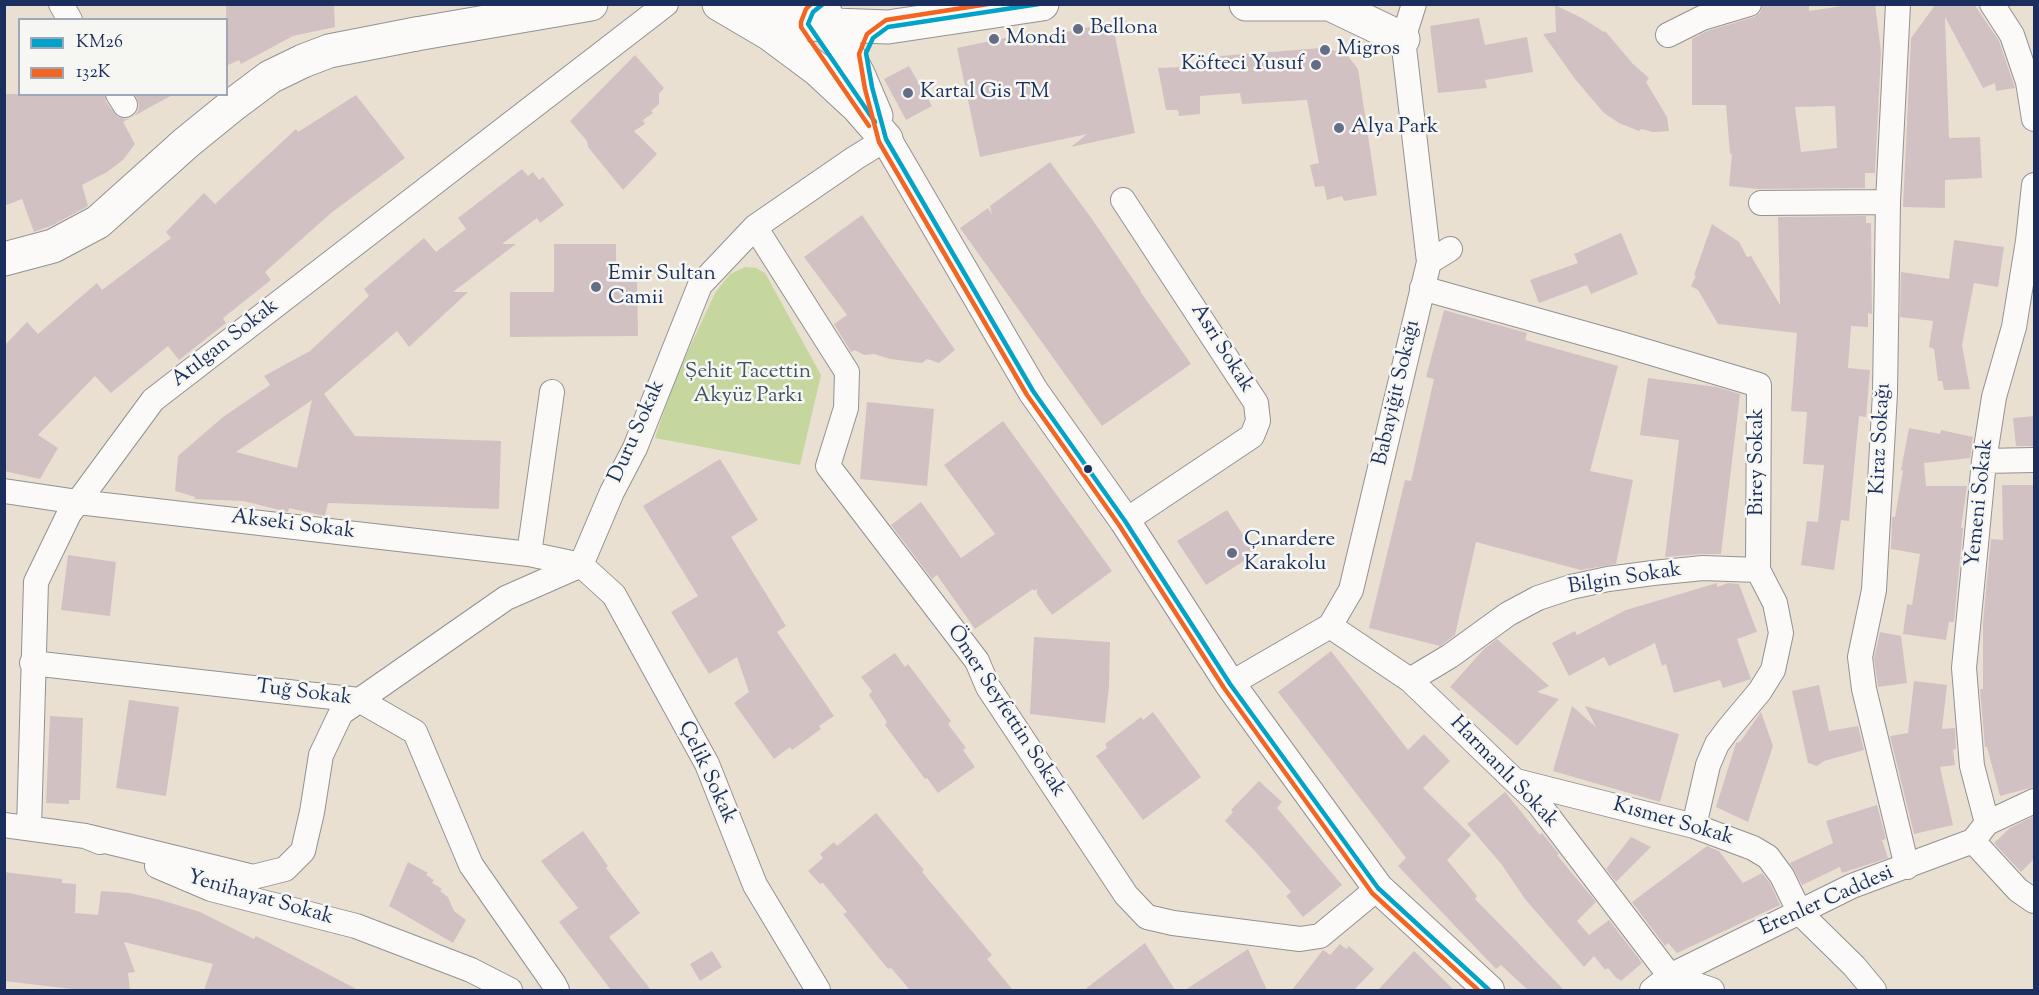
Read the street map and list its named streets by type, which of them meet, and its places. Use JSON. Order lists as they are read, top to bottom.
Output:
{
  "streets": {
    "street": [
      "Atılgan Sokak",
      "Asri Sokak",
      "Babayiğit Sokağı",
      "Duru Sokak",
      "Kiraz Sokağı",
      "Birey Sokak",
      "Yemeni Sokak",
      "Akseki Sokak",
      "Bilgin Sokak",
      "Tuğ Sokak",
      "Ömer Seyfettin Sokak",
      "Çelik Sokak",
      "Harmanlı Sokak",
      "Kısmet Sokak",
      "Yenihayat Sokak",
      "Erenler Caddesi"
    ]
  },
  "crossings": [
    ["Atılgan Sokak", "Akseki Sokak"],
    ["Atılgan Sokak", "Tuğ Sokak"],
    ["Atılgan Sokak", "Yenihayat Sokak"],
    ["Babayiğit Sokağı", "Birey Sokak"],
    ["Babayiğit Sokağı", "Harmanlı Sokak"],
    ["Duru Sokak", "Akseki Sokak"],
    ["Duru Sokak", "Ömer Seyfettin Sokak"],
    ["Duru Sokak", "Çelik Sokak"],
    ["Kiraz Sokağı", "Erenler Caddesi"],
    ["Birey Sokak", "Bilgin Sokak"],
    ["Birey Sokak", "Kısmet Sokak"],
    ["Yemeni Sokak", "Erenler Caddesi"],
    ["Akseki Sokak", "Çelik Sokak"],
    ["Bilgin Sokak", "Harmanlı Sokak"],
    ["Harmanlı Sokak", "Kısmet Sokak"],
    ["Harmanlı Sokak", "Erenler Caddesi"],
    ["Kısmet Sokak", "Erenler Caddesi"]
  ],
  "parks": ["Şehit Tacettin Akyüz Parkı"],
  "places": [
    "Bellona",
    "Mondi",
    "Migros",
    "Köfteci Yusuf",
    "Kartal Gis TM",
    "Alya Park",
    "Emir Sultan Camii",
    "Çınardere Karakolu"
  ],
  "lines": ["transit line KM26", "transit line 132K"],
  "legend": ["KM26", "132K"]
}
